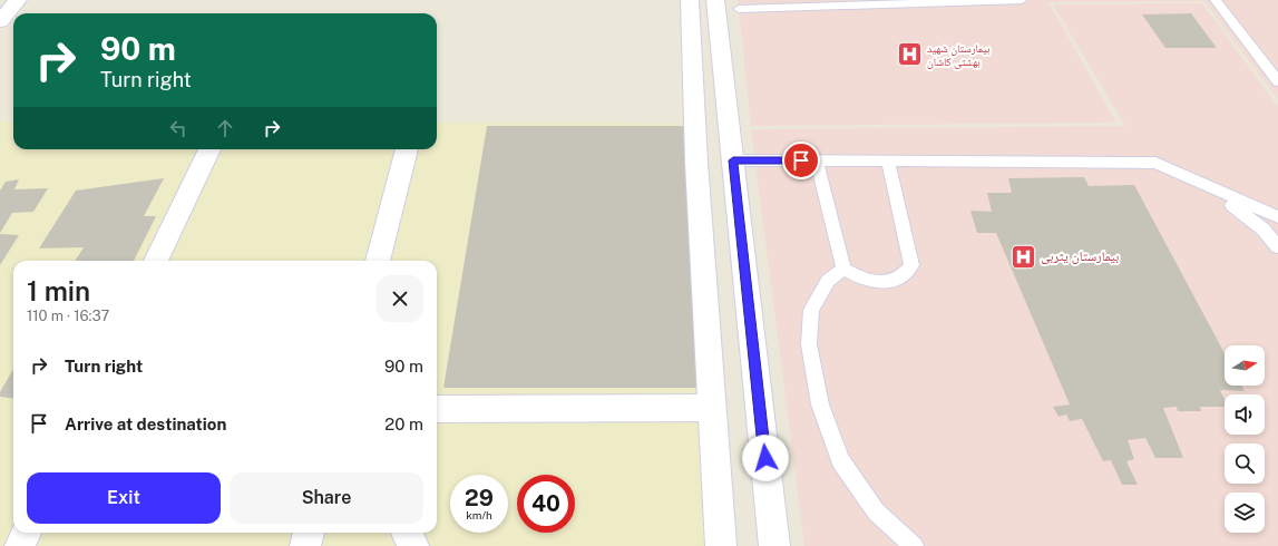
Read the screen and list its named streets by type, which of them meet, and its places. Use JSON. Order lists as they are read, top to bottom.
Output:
{
  "places": {
    "hospital": ["بیمارستان شهید بهشتی کاشان", "بیمارستان یثربی"]
  },
  "north": "right",
  "page": {
    "turn": ["90 m", "Turn right"],
    "heading": ["1 min", "110 m · 16:37"],
    "list": [
      {
        "name": "Turn right",
        "value": "90 m"
      },
      {
        "name": "Arrive at destination",
        "value": "20 m"
      }
    ],
    "buttons": ["Exit", "Share"],
    "speed": "29 km/h",
    "limit": "40"
  }
}
